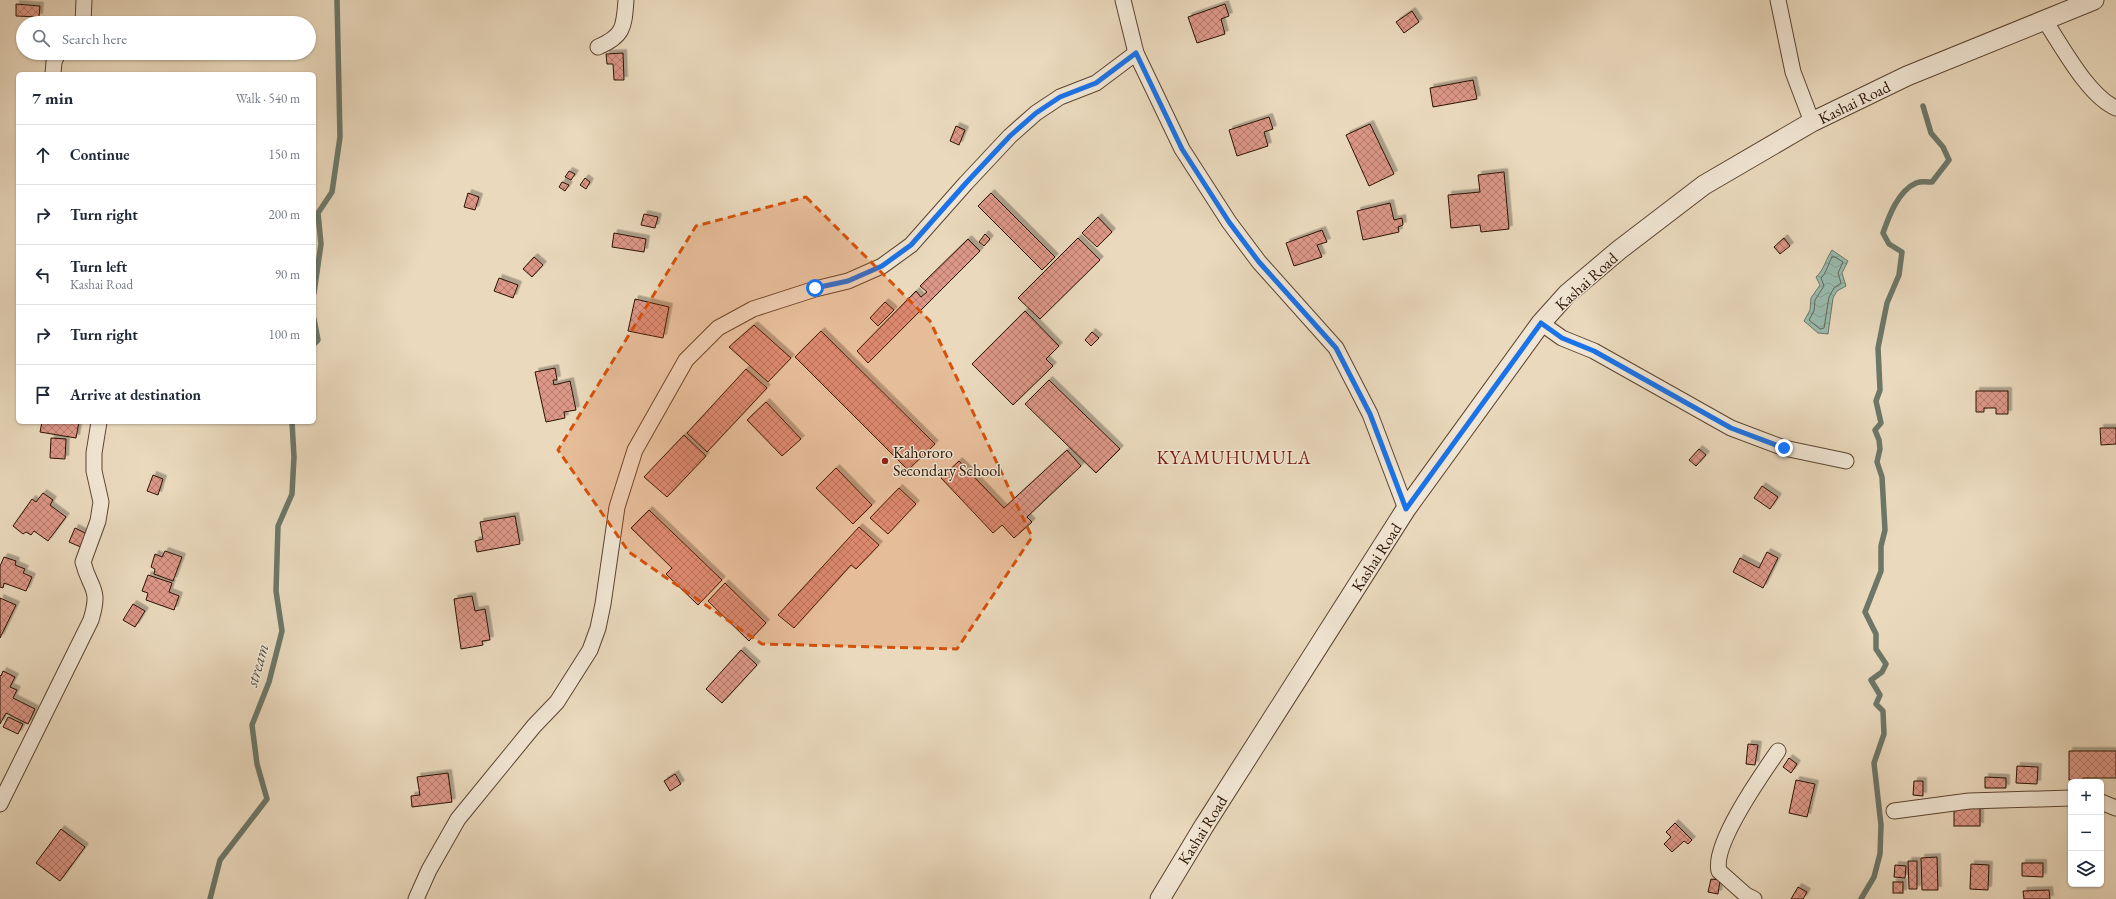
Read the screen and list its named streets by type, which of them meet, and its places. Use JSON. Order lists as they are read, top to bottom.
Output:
{
  "streets": {
    "street": ["Kashai Road"]
  },
  "districts": ["KYAMUHUMULA"],
  "water": ["stream"],
  "places": ["Kahororo Secondary School"],
  "page": {
    "search": "Search here",
    "heading": ["7 min", "Walk · 540 m"],
    "list": [
      ["Continue", "150 m"],
      ["Turn right", "200 m"],
      ["Turn left", "Kashai Road", "90 m"],
      ["Turn right", "100 m"],
      "Arrive at destination"
    ],
    "map_buttons": ["+", "−"]
  }
}
